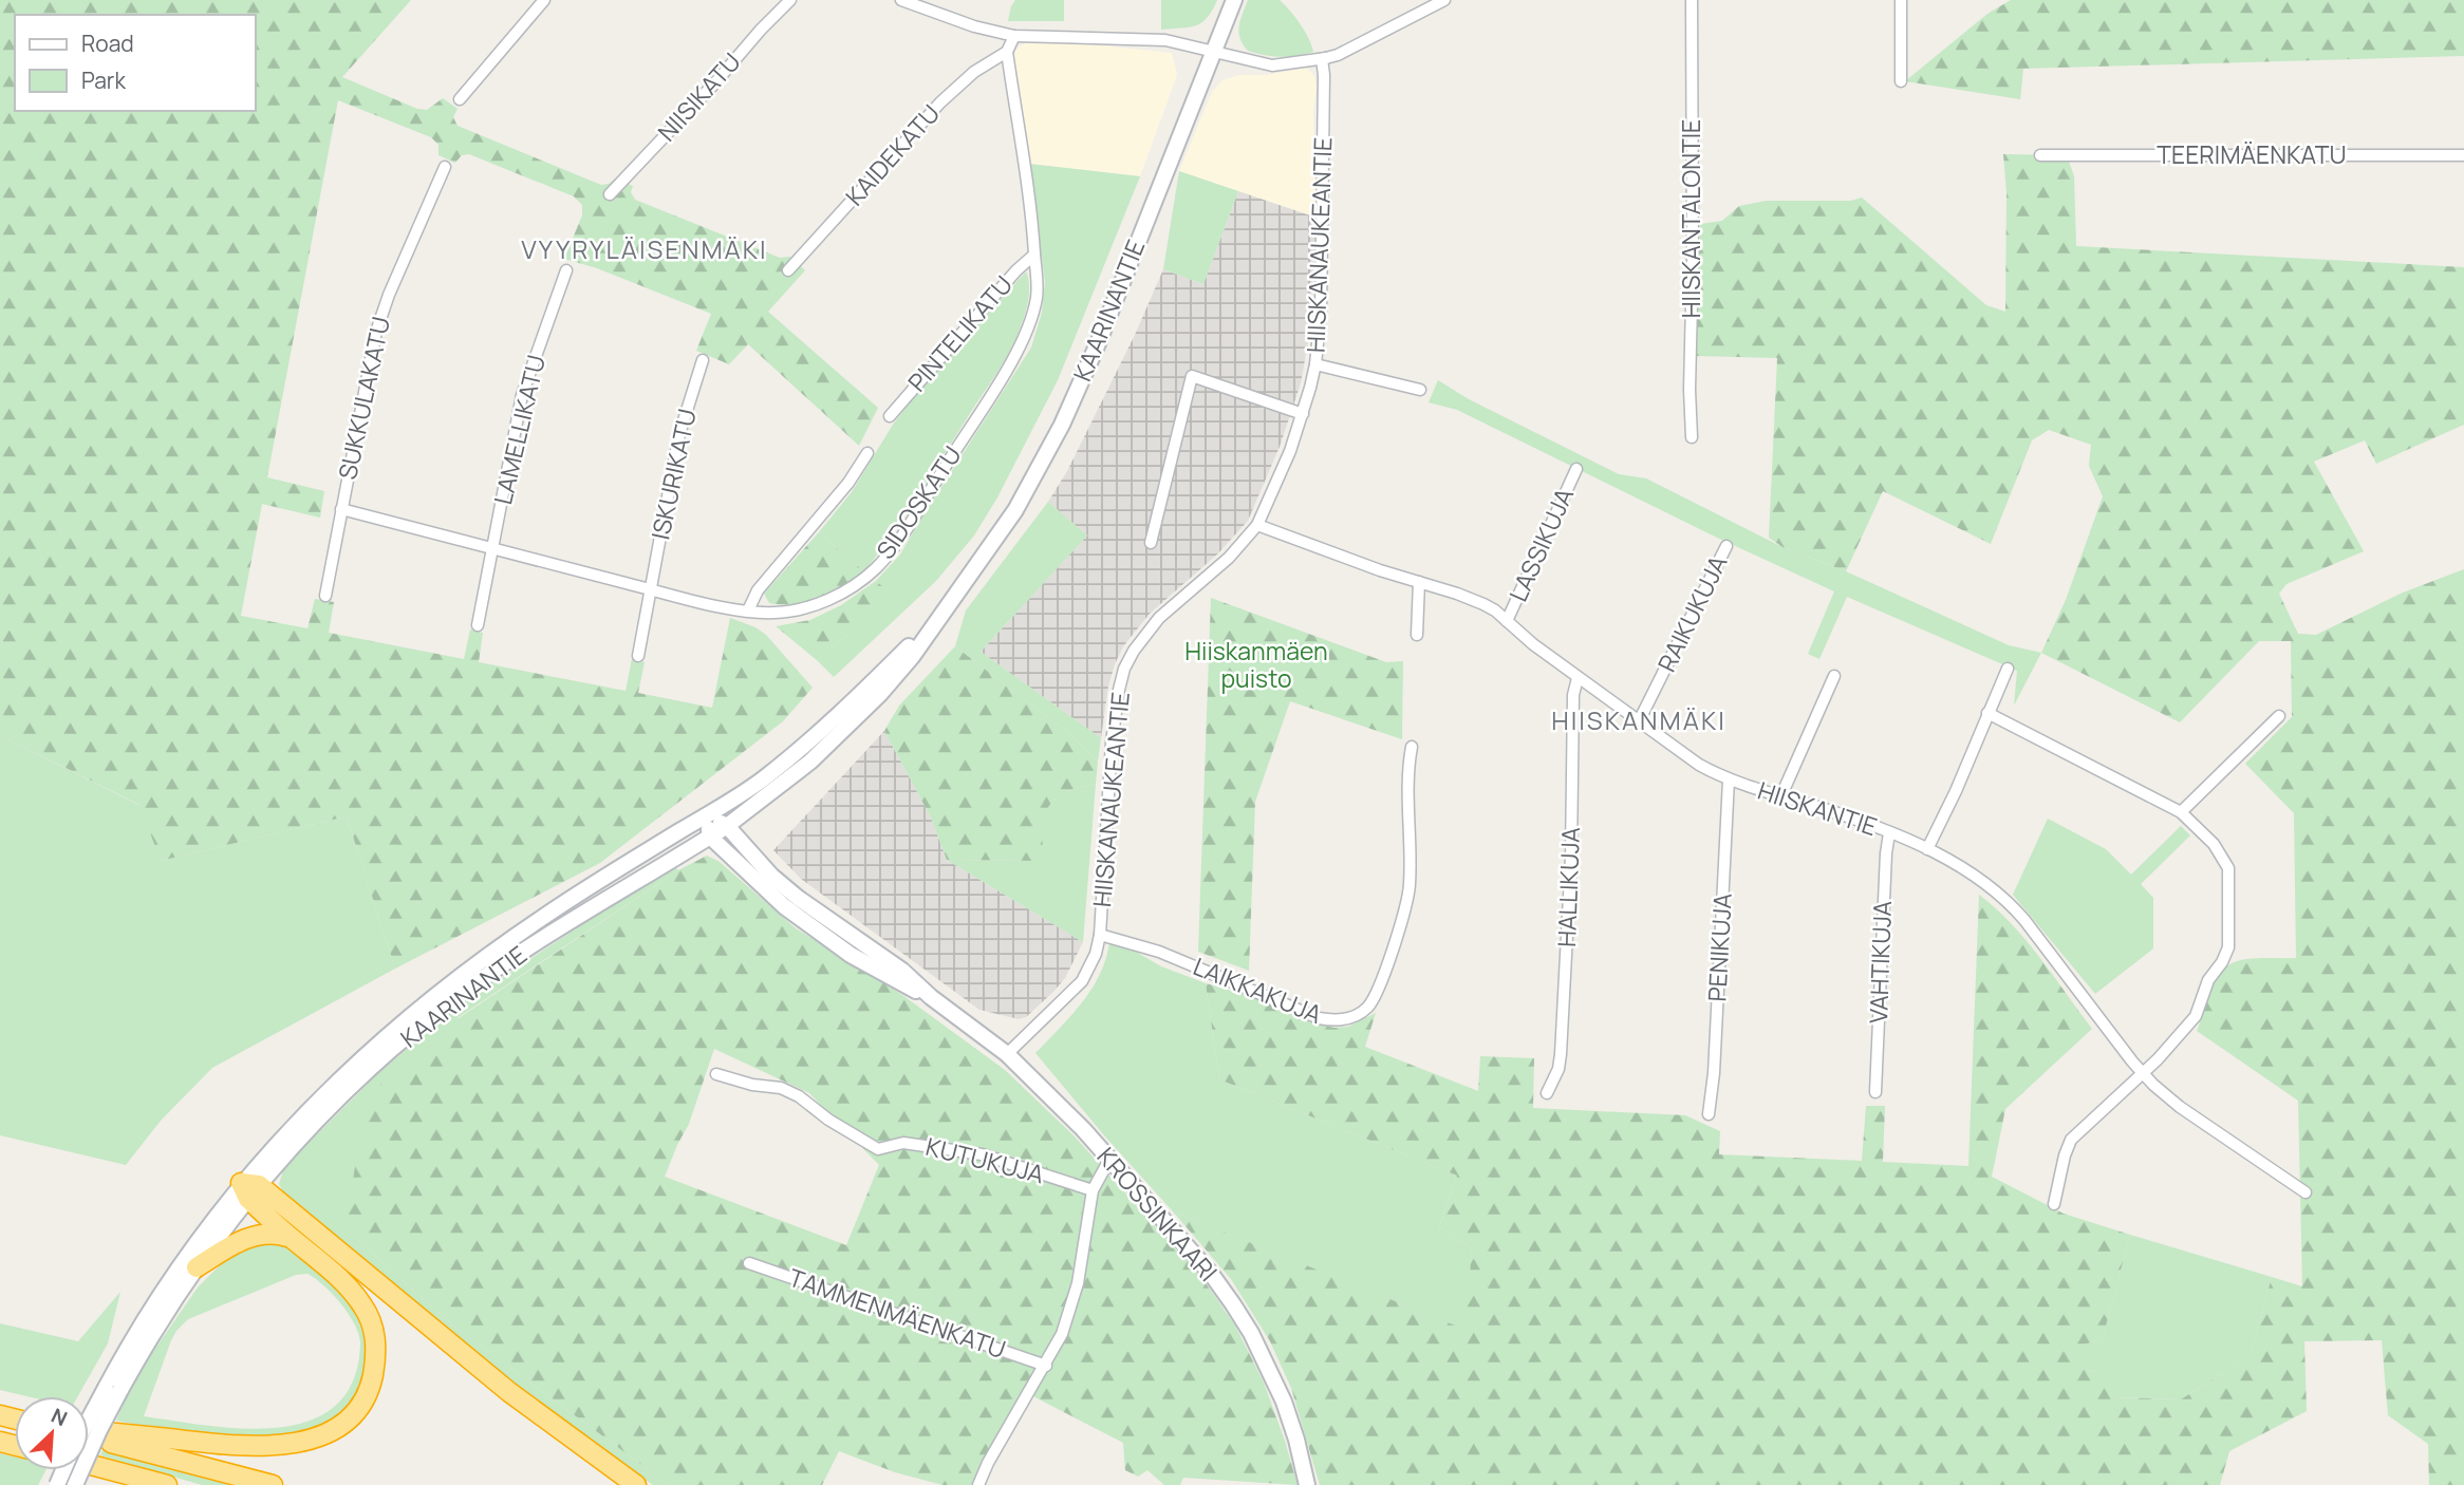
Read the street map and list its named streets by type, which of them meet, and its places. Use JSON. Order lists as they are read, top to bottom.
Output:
{
  "streets": {
    "main road": ["KAARINANTIE", "KROSSINKAARI"],
    "street": [
      "NIISIKATU",
      "KAIDEKATU",
      "TEERIMÄENKATU",
      "HIISKANTALONTIE",
      "HIISKANAUKEANTIE",
      "PINTELIKATU",
      "SUKKULAKATU",
      "LAMELLIKATU",
      "ISKURIKATU",
      "SIDOSKATU",
      "LASSIKUJA",
      "RAIKUKUJA",
      "HIISKANTIE",
      "HALLIKUJA",
      "PENIKUJA",
      "VAHTIKUJA",
      "LAIKKAKUJA",
      "KUTUKUJA",
      "TAMMENMÄENKATU"
    ]
  },
  "crossings": [
    ["KAIDEKATU", "SIDOSKATU"],
    ["HIISKANAUKEANTIE", "HIISKANTIE"],
    ["HIISKANAUKEANTIE", "LAIKKAKUJA"],
    ["HIISKANAUKEANTIE", "KROSSINKAARI"],
    ["KAARINANTIE", "KROSSINKAARI"],
    ["PINTELIKATU", "SIDOSKATU"],
    ["SUKKULAKATU", "SIDOSKATU"],
    ["LAMELLIKATU", "SIDOSKATU"],
    ["ISKURIKATU", "SIDOSKATU"],
    ["LASSIKUJA", "HIISKANTIE"],
    ["RAIKUKUJA", "HIISKANTIE"],
    ["HIISKANTIE", "HALLIKUJA"],
    ["HIISKANTIE", "PENIKUJA"],
    ["HIISKANTIE", "VAHTIKUJA"]
  ],
  "districts": ["VYYRYLÄISENMÄKI", "HIISKANMÄKI"],
  "parks": ["Hiiskanmäen puisto"],
  "legend": ["Road", "Park"],
  "north": "top right"
}
